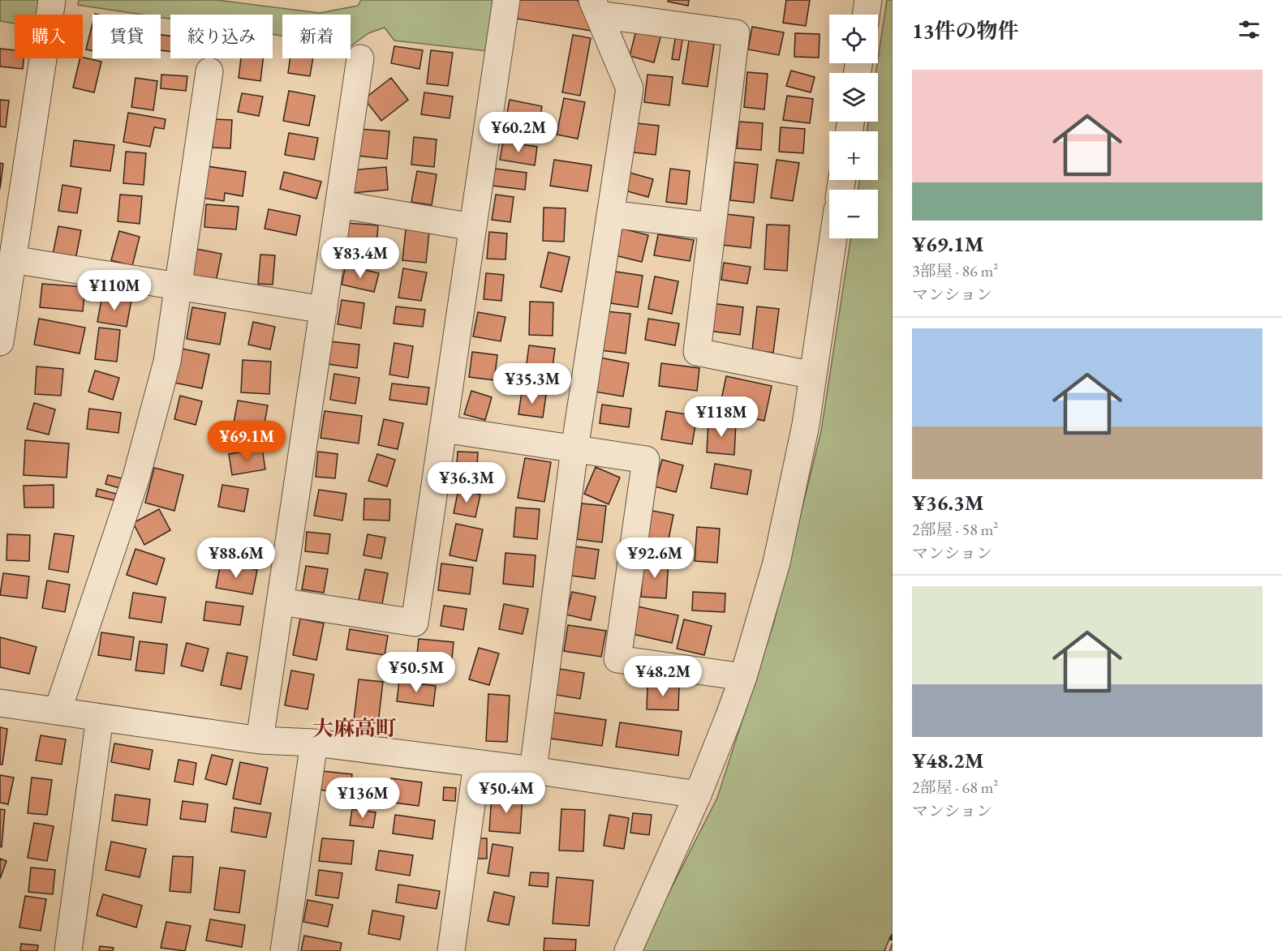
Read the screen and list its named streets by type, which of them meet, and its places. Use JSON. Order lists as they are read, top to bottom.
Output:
{
  "districts": ["大麻高町"],
  "page": {
    "heading": "13件の物件",
    "map_buttons": ["+", "−"],
    "chip": [
      "購入",
      "賃貸",
      "絞り込み",
      "新着"
    ],
    "list": [
      {
        "name": "¥69.1M",
        "note": "3部屋 · 86 m² · マンション"
      },
      {
        "name": "¥36.3M",
        "note": "2部屋 · 58 m² · マンション"
      },
      {
        "name": "¥48.2M",
        "note": "2部屋 · 68 m² · マンション"
      }
    ],
    "price": [
      "¥60.2M",
      "¥83.4M",
      "¥110M",
      "¥35.3M",
      "¥118M",
      "¥69.1M",
      "¥36.3M",
      "¥88.6M",
      "¥92.6M",
      "¥50.5M",
      "¥48.2M",
      "¥50.4M",
      "¥136M"
    ]
  }
}
